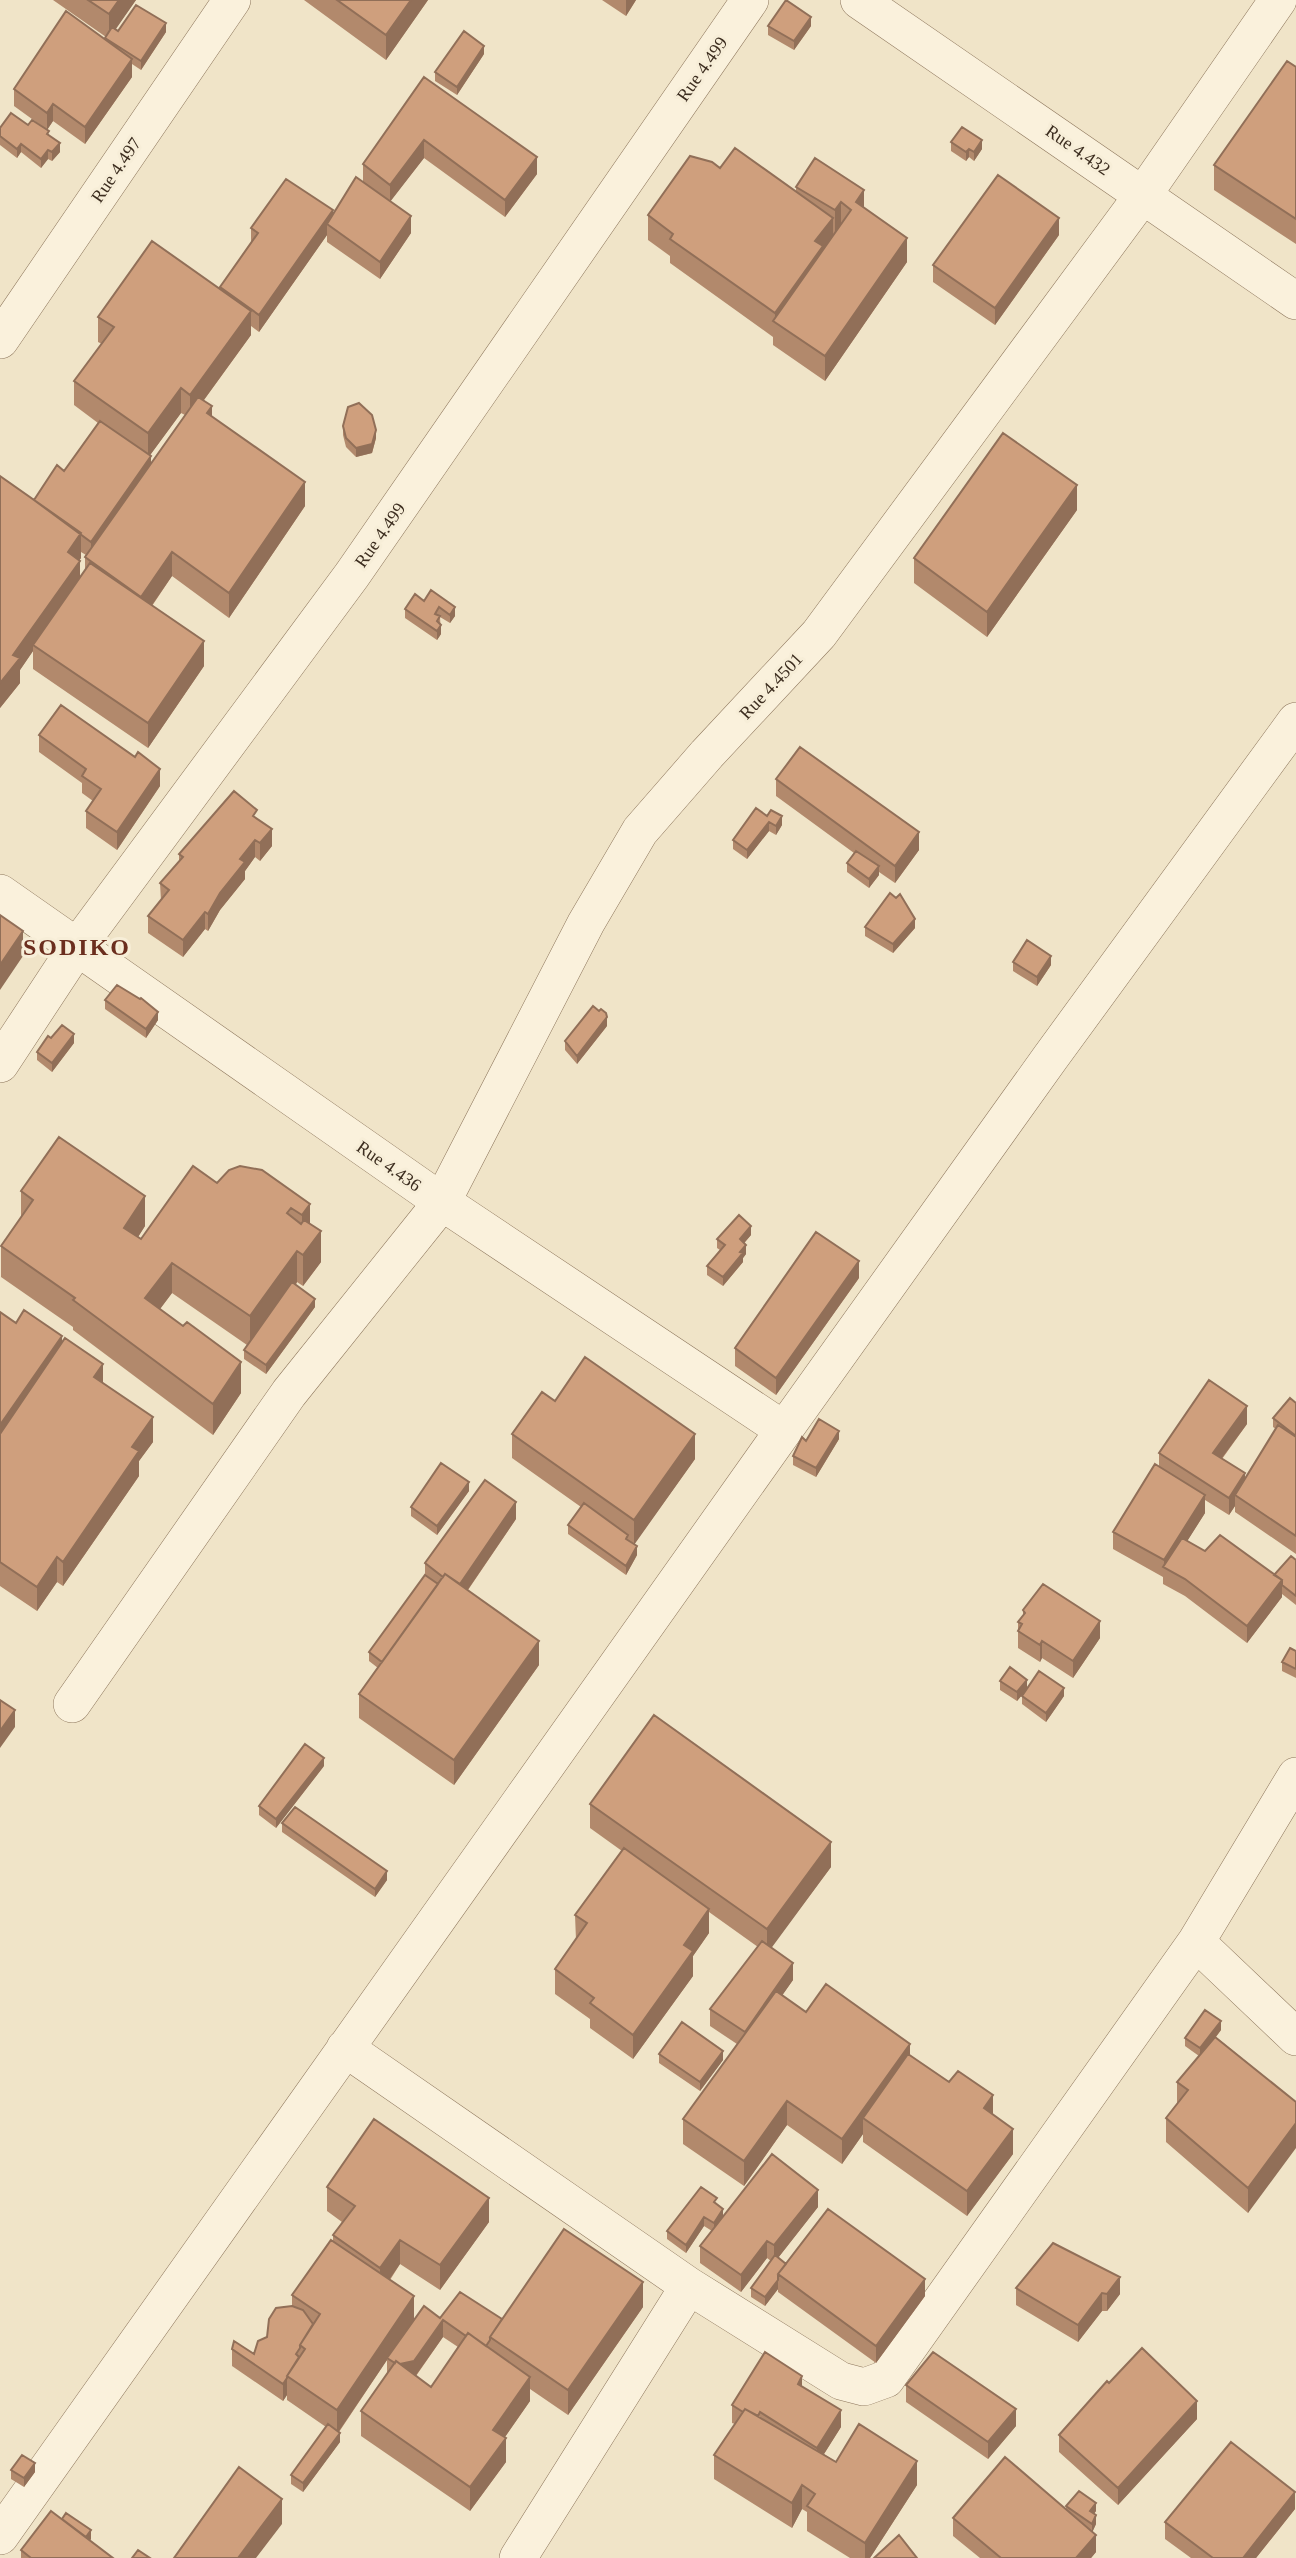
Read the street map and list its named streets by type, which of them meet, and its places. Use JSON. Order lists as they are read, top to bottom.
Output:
{
  "streets": {
    "street": [
      "Rue 4.499",
      "Rue 4.432",
      "Rue 4.497",
      "Rue 4.4501",
      "Rue 4.436"
    ]
  },
  "crossings": [
    ["Rue 4.499", "Rue 4.436"],
    ["Rue 4.432", "Rue 4.4501"],
    ["Rue 4.4501", "Rue 4.436"]
  ],
  "districts": ["SODIKO"]
}
